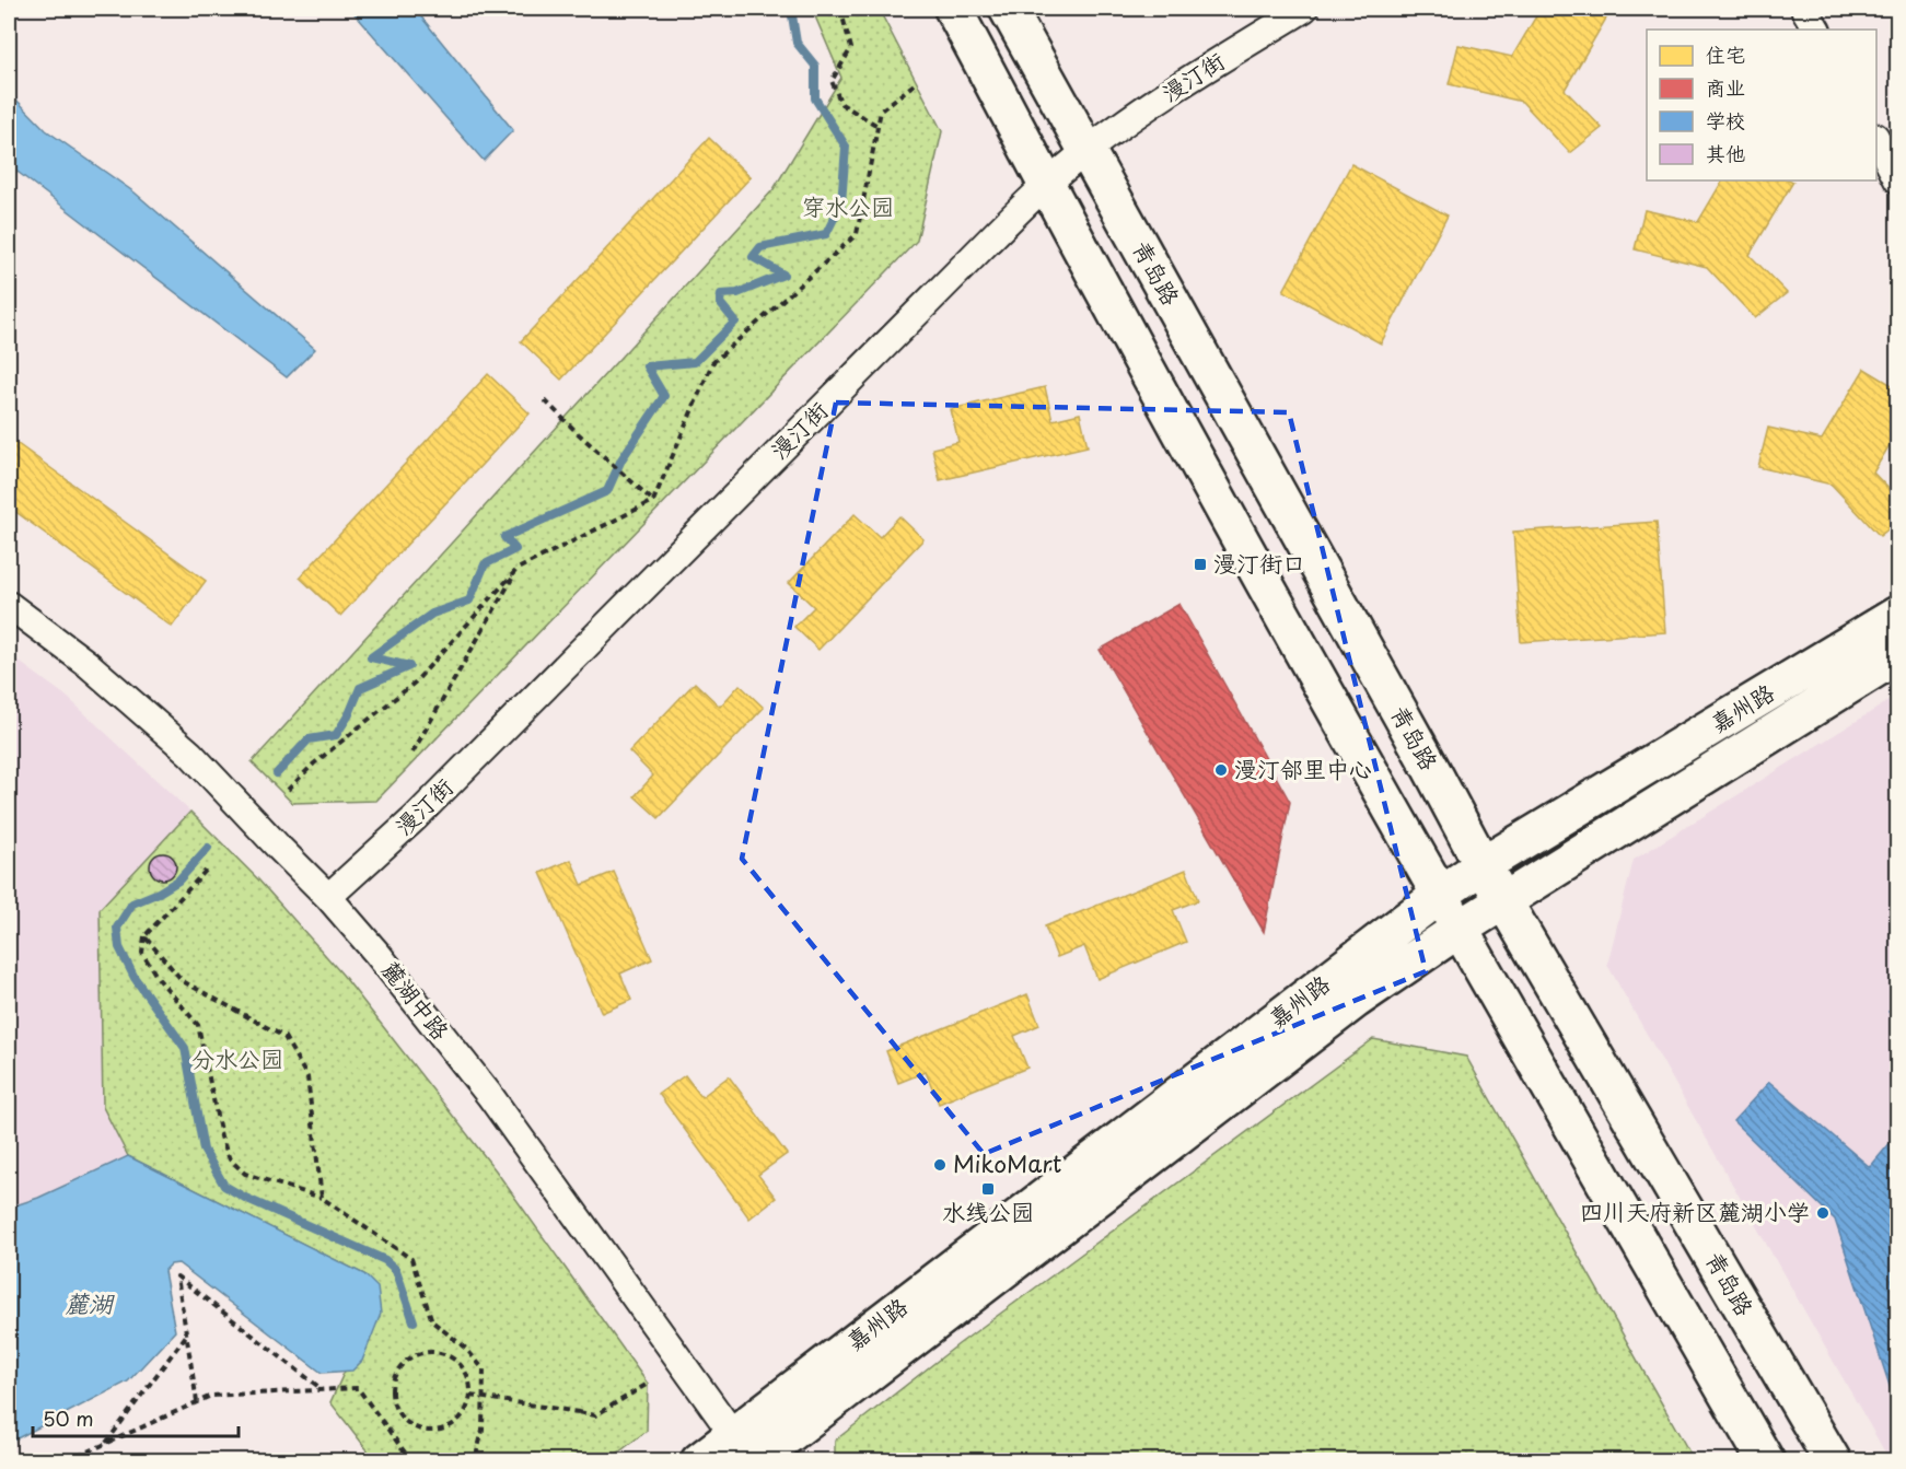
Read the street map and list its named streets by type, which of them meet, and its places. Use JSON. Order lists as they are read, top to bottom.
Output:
{
  "streets": {
    "main road": ["青岛路", "嘉州路"],
    "street": ["漫汀街", "麓湖中路"]
  },
  "crossings": [
    ["漫汀街", "青岛路"],
    ["漫汀街", "麓湖中路"],
    ["青岛路", "嘉州路"],
    ["嘉州路", "麓湖中路"]
  ],
  "water": ["麓湖"],
  "parks": ["穿水公园", "分水公园"],
  "places": {
    "transit": ["漫汀街口", "水线公园"],
    "other": ["漫汀邻里中心", "MikoMart", "四川天府新区麓湖小学"]
  },
  "legend": [
    "住宅",
    "商业",
    "学校",
    "其他"
  ],
  "scale_bar": "50 m"
}
